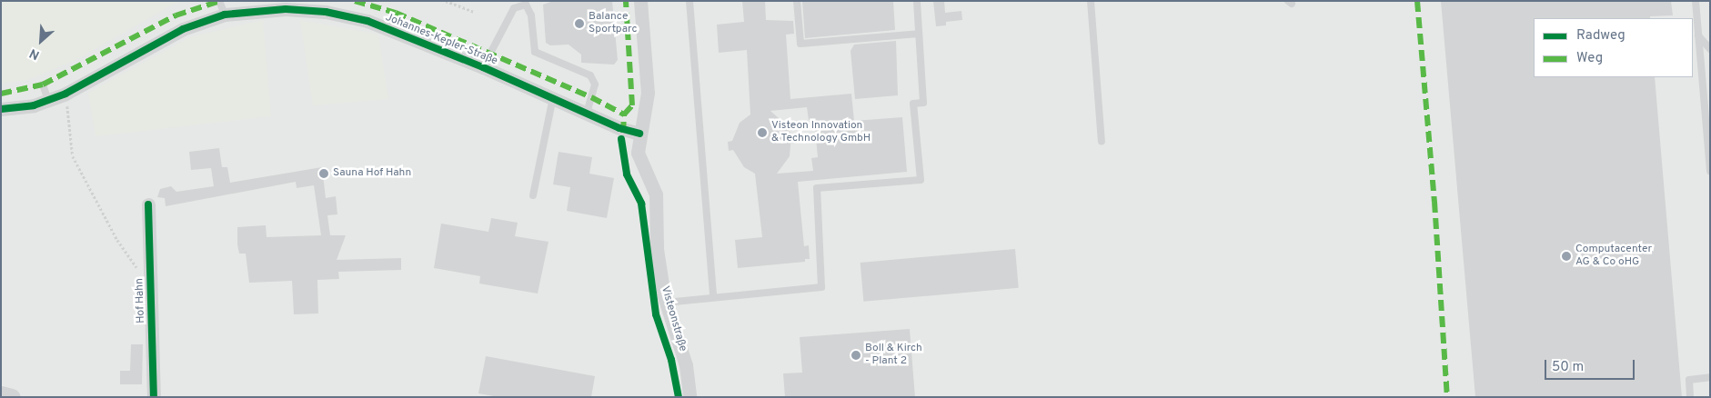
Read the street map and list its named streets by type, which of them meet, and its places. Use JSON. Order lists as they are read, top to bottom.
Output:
{
  "streets": {
    "street": ["Johannes-Kepler-Straße", "Hof Hahn", "Visteonstraße"]
  },
  "crossings": [
    ["Johannes-Kepler-Straße", "Visteonstraße"]
  ],
  "places": [
    "Balance Sportparc",
    "Visteon Innovation & Technology GmbH",
    "Sauna Hof Hahn",
    "Computacenter AG & Co oHG",
    "Boll & Kirch - Plant 2"
  ],
  "legend": ["Radweg", "Weg"],
  "scale_bar": "50 m",
  "north": "bottom left"
}
